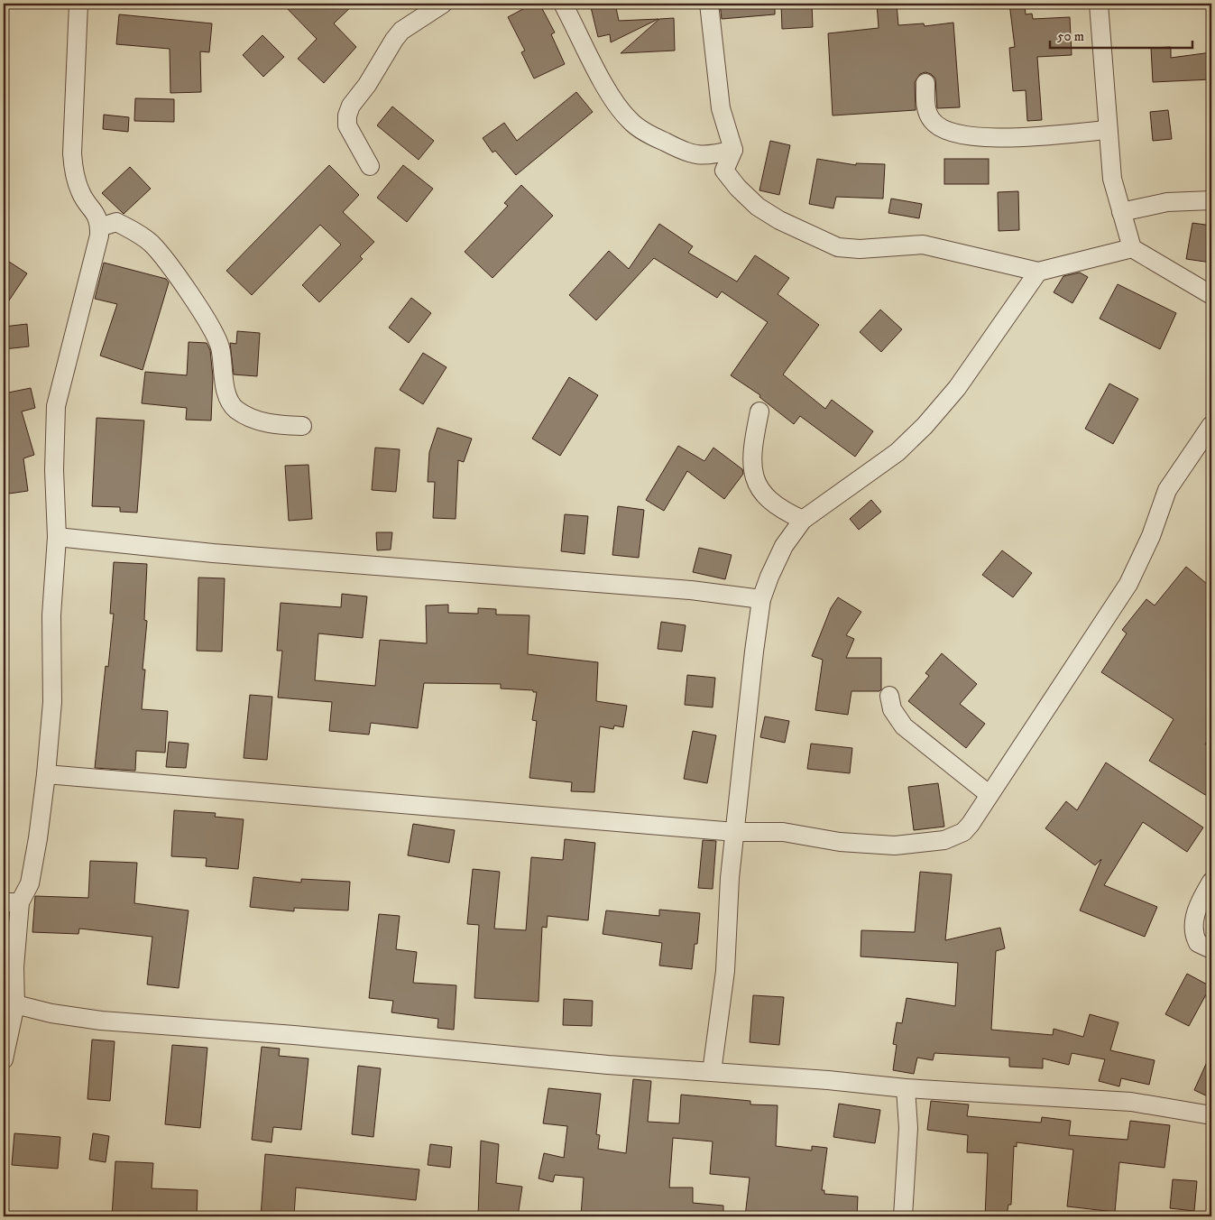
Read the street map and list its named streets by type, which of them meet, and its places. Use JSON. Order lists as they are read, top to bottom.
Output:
{
  "scale_bar": "50 m"
}
